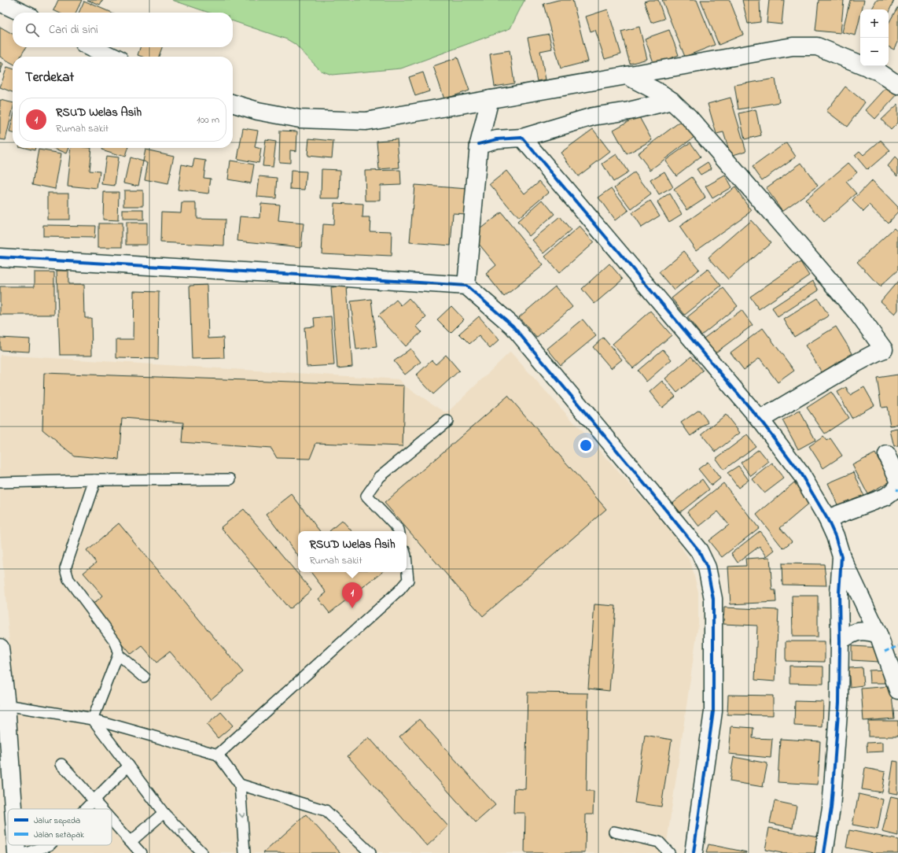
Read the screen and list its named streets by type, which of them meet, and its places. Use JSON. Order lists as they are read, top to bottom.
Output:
{
  "legend": ["Jalur sepeda", "Jalan setapak"],
  "page": {
    "map_buttons": ["+", "−"],
    "search": "Cari di sini",
    "heading": "Terdekat",
    "list": [
      {
        "mark": "1",
        "name": "RSUD Welas Asih",
        "note": "Rumah sakit",
        "value": "100 m"
      }
    ],
    "popup": ["RSUD Welas Asih", "Rumah sakit"],
    "pins": "1"
  }
}
